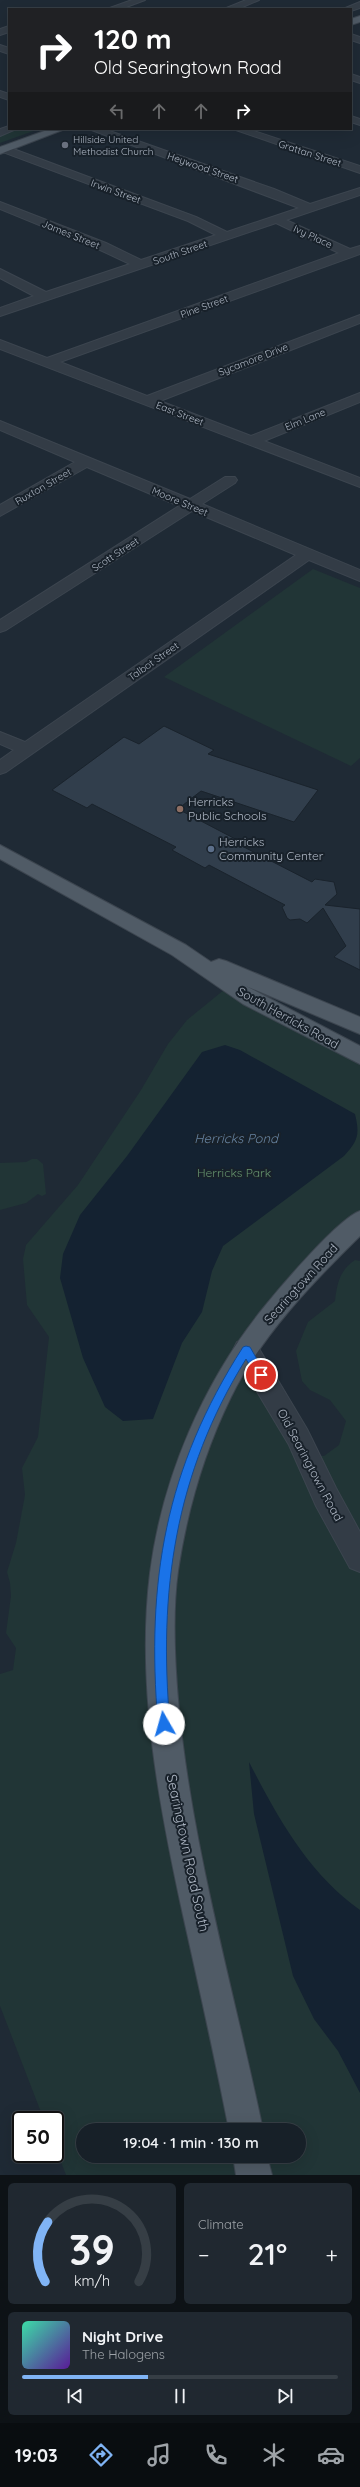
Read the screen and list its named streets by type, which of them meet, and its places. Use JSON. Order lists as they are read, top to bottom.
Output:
{
  "streets": {
    "main road": ["South Herricks Road", "Searingtown Road", "Searingtown Road South"],
    "street": [
      "Grattan Street",
      "Heywood Street",
      "Irwin Street",
      "James Street",
      "Ivy Place",
      "South Street",
      "Pine Street",
      "Sycamore Drive",
      "East Street",
      "Elm Lane",
      "Ruxton Street",
      "Moore Street",
      "Scott Street",
      "Talbot Street",
      "Old Searingtown Road"
    ]
  },
  "crossings": [
    ["Heywood Street", "South Street"],
    ["Irwin Street", "South Street"],
    ["James Street", "South Street"],
    ["Ivy Place", "South Street"],
    ["Ivy Place", "Pine Street"],
    ["Pine Street", "East Street"],
    ["Sycamore Drive", "East Street"],
    ["East Street", "Elm Lane"],
    ["Ruxton Street", "Moore Street"],
    ["Moore Street", "Scott Street"],
    ["Moore Street", "Talbot Street"],
    ["Searingtown Road", "Old Searingtown Road"],
    ["Searingtown Road", "Searingtown Road South"],
    ["Old Searingtown Road", "Searingtown Road South"]
  ],
  "water": ["Herricks Pond"],
  "parks": ["Herricks Park"],
  "places": ["Hillside United Methodist Church", "Herricks Public Schools", "Herricks Community Center"],
  "page": {
    "turn": ["120 m", "Old Searingtown Road"],
    "limit": "50",
    "trip": "19:04 · 1 min · 130 m",
    "tile": "Climate",
    "heat": ["−", "21°", "+"],
    "song": ["Night Drive", "The Halogens"],
    "tabs": "19:03",
    "gauge": ["39", "km/h"]
  }
}
